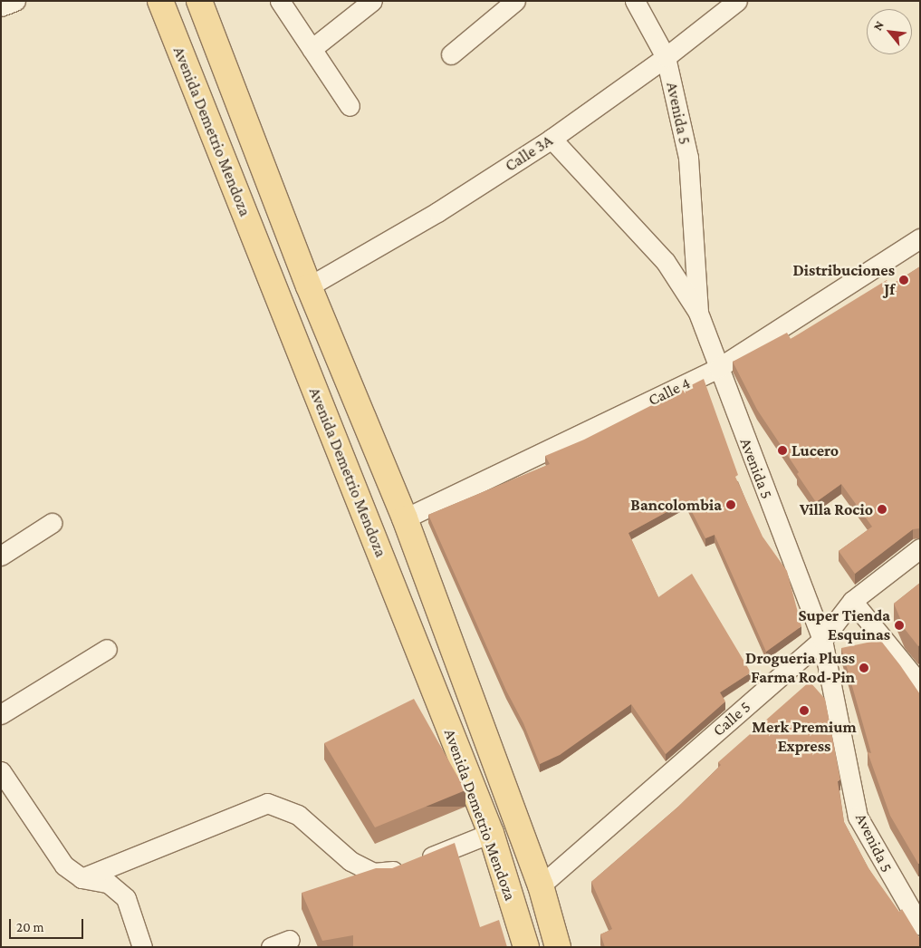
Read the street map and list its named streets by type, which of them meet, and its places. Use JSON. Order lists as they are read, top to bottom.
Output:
{
  "streets": {
    "main road": ["Avenida Demetrio Mendoza"],
    "street": [
      "Avenida 5",
      "Calle 3A",
      "Calle 4",
      "Calle 5"
    ]
  },
  "crossings": [
    ["Avenida 5", "Calle 3A"],
    ["Avenida 5", "Calle 4"],
    ["Avenida 5", "Calle 5"],
    ["Avenida Demetrio Mendoza", "Calle 3A"],
    ["Avenida Demetrio Mendoza", "Calle 4"],
    ["Avenida Demetrio Mendoza", "Calle 5"]
  ],
  "places": [
    "Distribuciones Jf",
    "Lucero",
    "Bancolombia",
    "Villa Rocio",
    "Super Tienda Esquinas",
    "Drogueria Pluss Farma Rod-Pin",
    "Merk Premium Express"
  ],
  "scale_bar": "20 m",
  "north": "top left"
}
